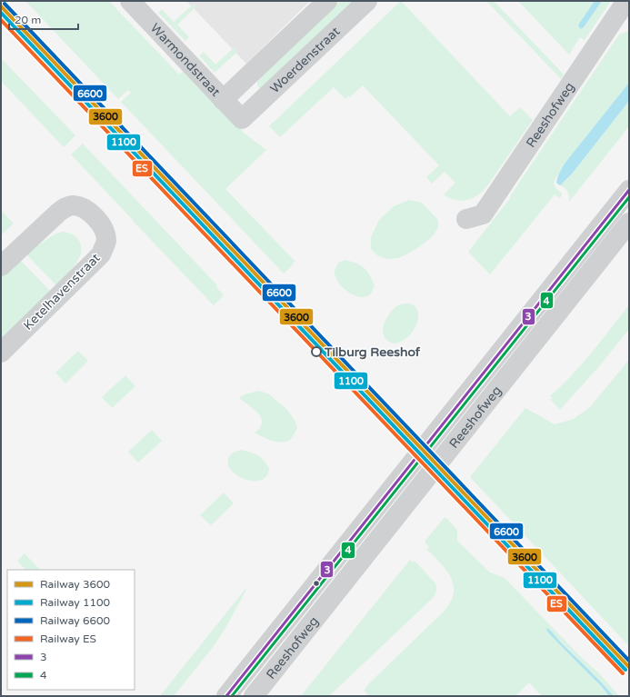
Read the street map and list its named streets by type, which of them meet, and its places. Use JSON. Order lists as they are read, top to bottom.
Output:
{
  "streets": {
    "street": [
      "Warmondstraat",
      "Woerdenstraat",
      "Reeshofweg",
      "Ketelhavenstraat"
    ]
  },
  "crossings": [
    ["Warmondstraat", "Woerdenstraat"]
  ],
  "places": ["Tilburg Reeshof"],
  "lines": [
    "rail line 6600",
    "rail line 3600",
    "rail line 1100",
    "rail line ES",
    "transit line 3",
    "transit line 4"
  ],
  "legend": [
    "Railway 3600",
    "Railway 1100",
    "Railway 6600",
    "Railway ES",
    "3",
    "4"
  ],
  "scale_bar": "20 m"
}
